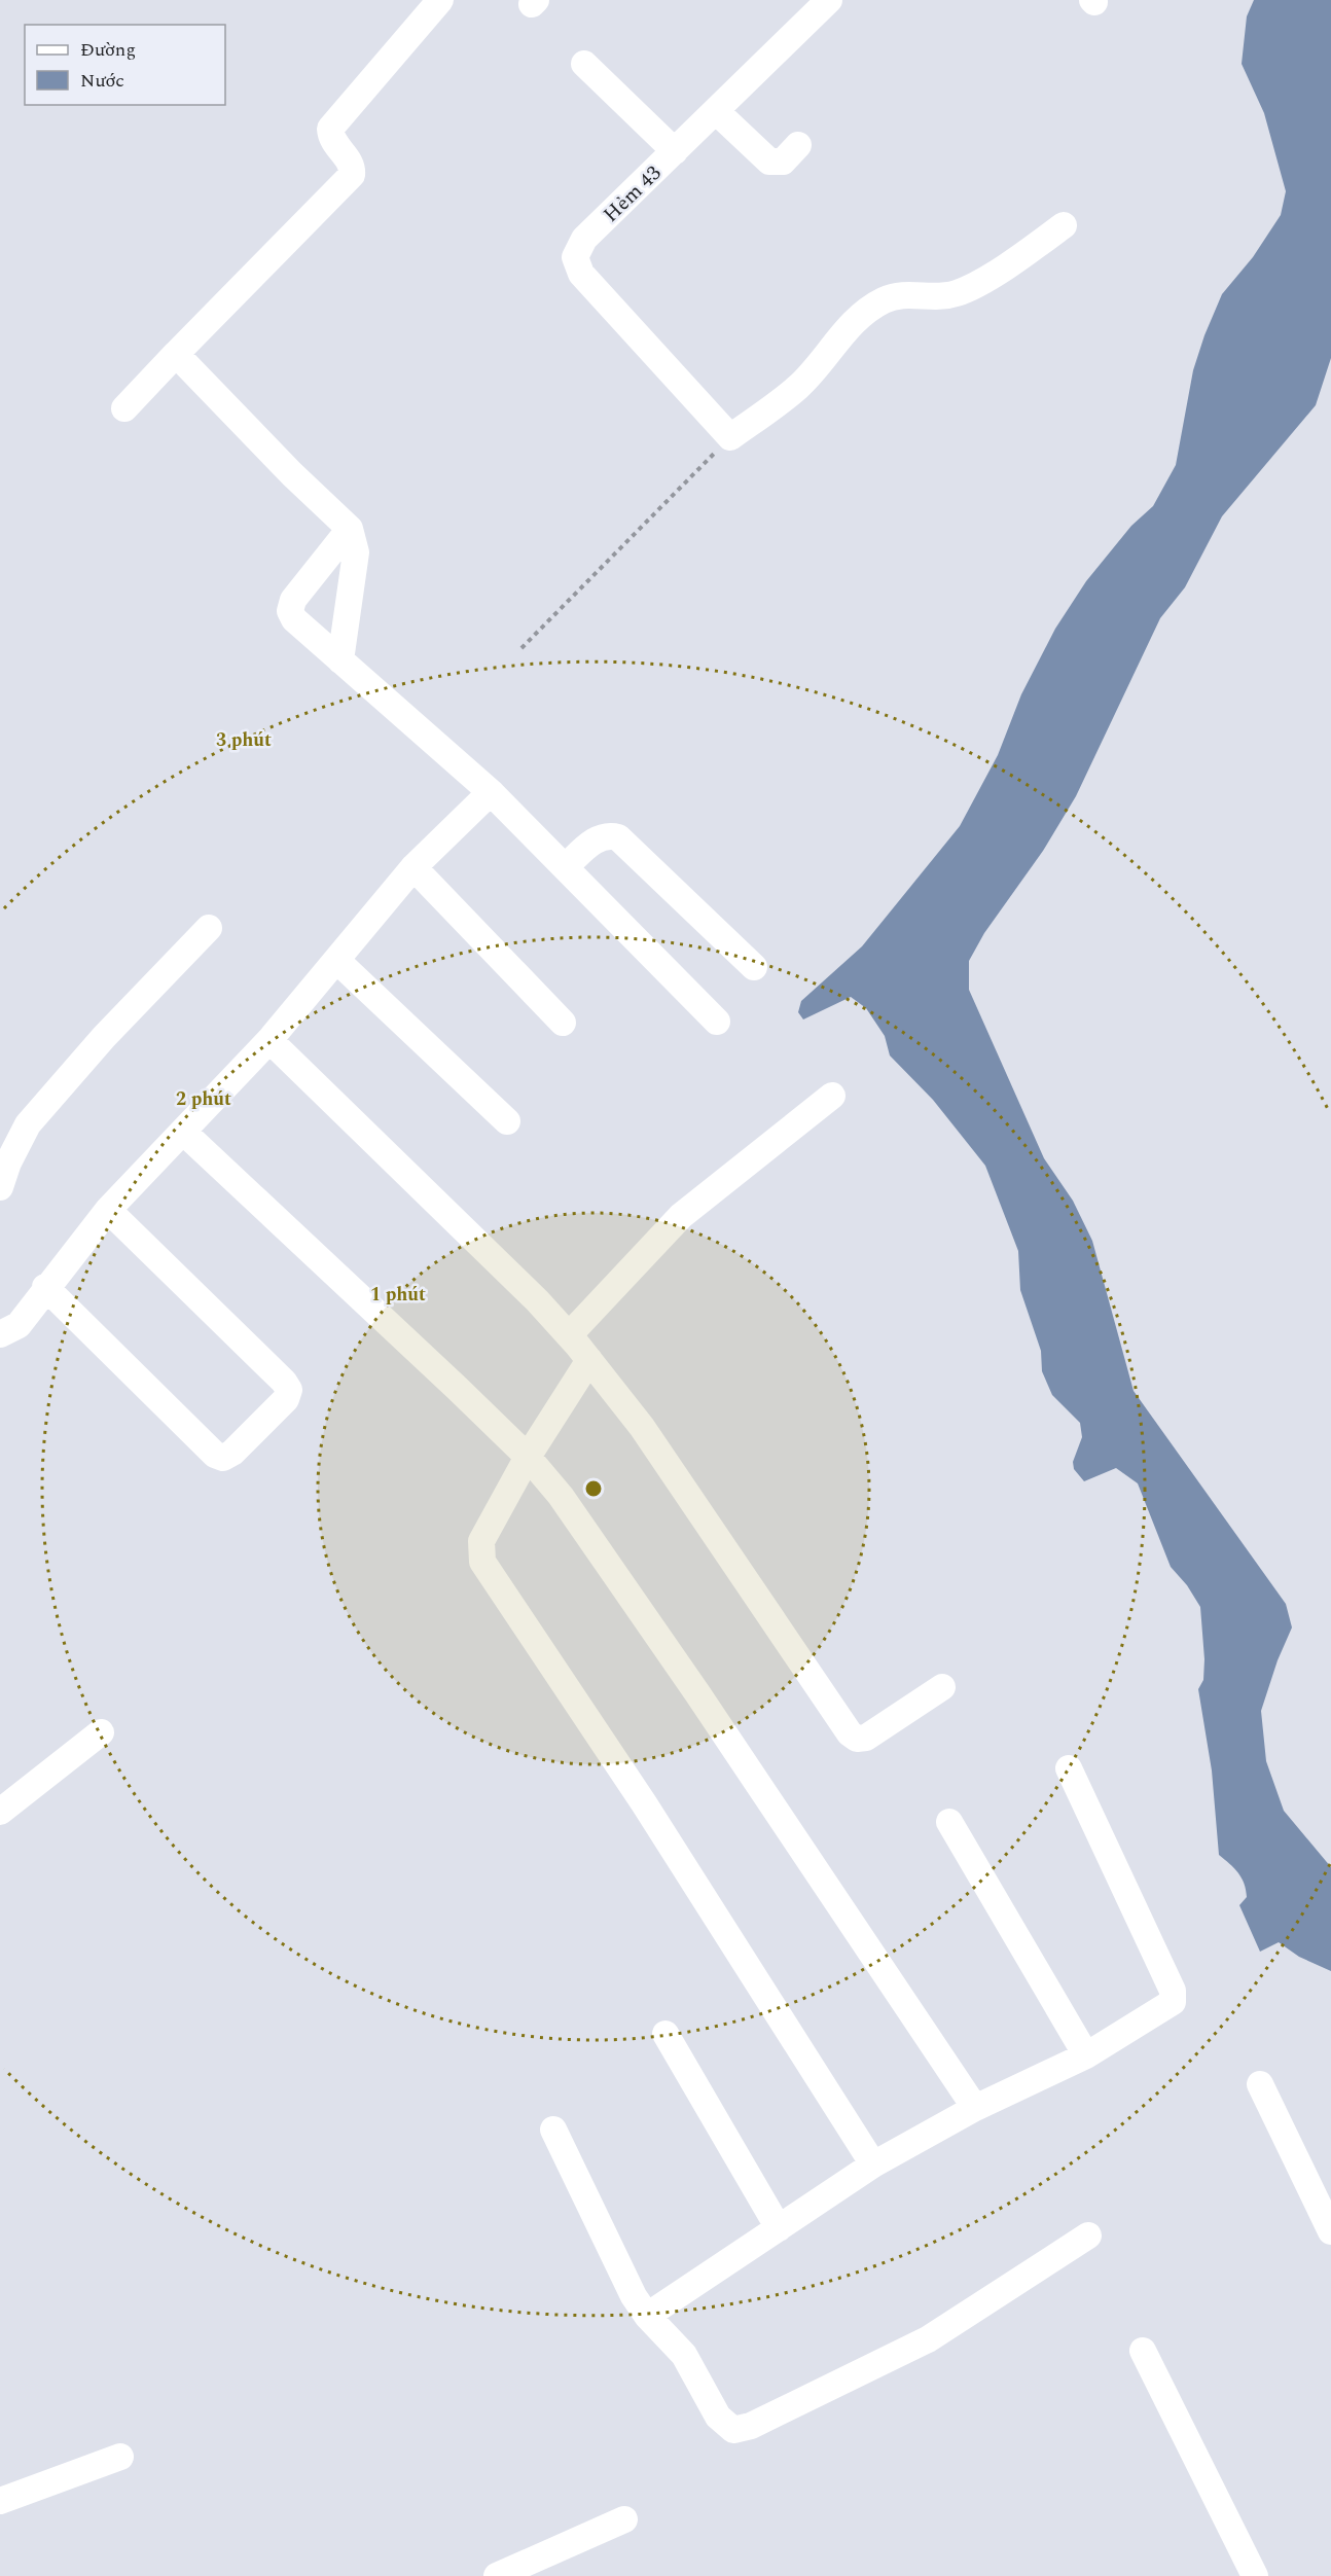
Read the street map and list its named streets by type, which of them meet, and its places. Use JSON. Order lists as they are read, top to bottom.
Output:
{
  "streets": {
    "street": ["Hẻm 43"]
  },
  "legend": ["Đường", "Nước"],
  "rings": ["3 phút", "2 phút", "1 phút"]
}
